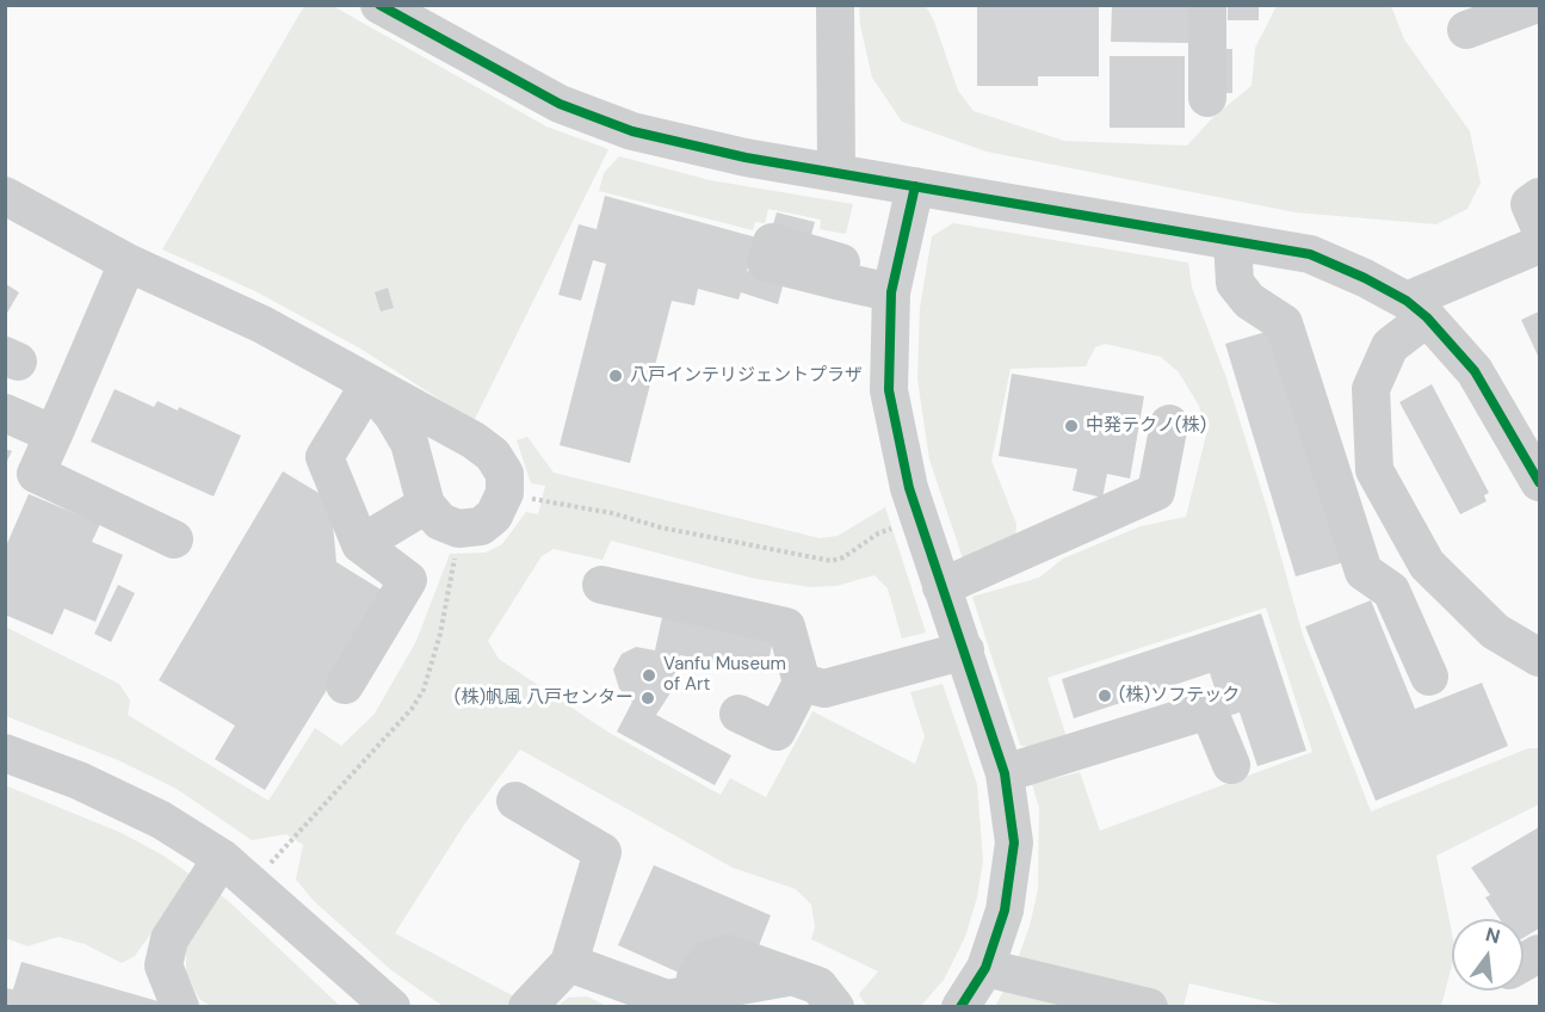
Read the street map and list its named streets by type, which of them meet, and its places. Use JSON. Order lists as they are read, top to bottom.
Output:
{
  "places": [
    "八戸インテリジェントプラザ",
    "中発テクノ(株)",
    "Vanfu Museum of Art",
    "(株)ソフテック",
    "(株)帆風 八戸センター"
  ],
  "north": "top"
}
